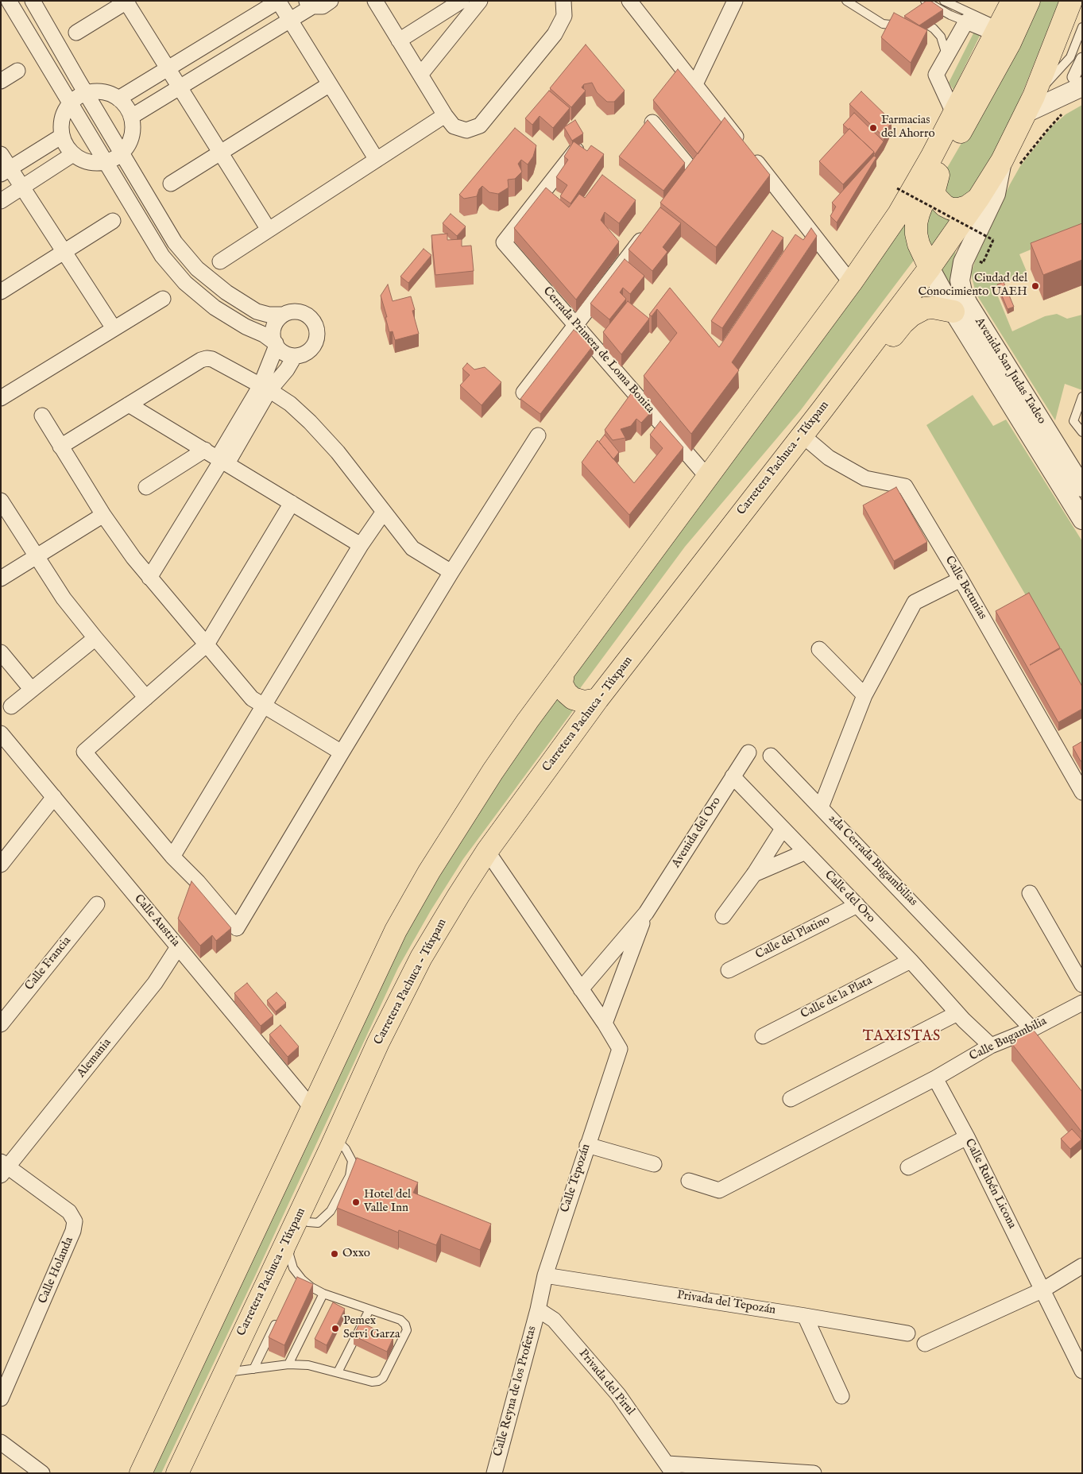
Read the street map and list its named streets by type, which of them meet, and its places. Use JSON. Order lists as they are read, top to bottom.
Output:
{
  "streets": {
    "main road": ["Carretera Pachuca - Túxpam"],
    "street": [
      "Cerrada Primera de Loma Bonita",
      "Avenida San Judas Tadeo",
      "Calle Betunias",
      "Avenida del Oro",
      "2da Cerrada Bugambilias",
      "Calle del Oro",
      "Calle Austria",
      "Calle del Platino",
      "Calle Francia",
      "Calle de la Plata",
      "Calle Bugambilia",
      "Alemania",
      "Calle Tepozán",
      "Calle Rubén Licona",
      "Calle Holanda",
      "Privada del Tepozán",
      "Privada del Pirul",
      "Calle Reyna de los Profetas"
    ]
  },
  "crossings": [
    ["Avenida San Judas Tadeo", "Carretera Pachuca - Túxpam"],
    ["Carretera Pachuca - Túxpam", "Calle Betunias"],
    ["Calle Betunias", "2da Cerrada Bugambilias"],
    ["Avenida del Oro", "Calle del Oro"],
    ["Avenida del Oro", "Calle Tepozán"],
    ["2da Cerrada Bugambilias", "Calle Bugambilia"],
    ["Calle del Oro", "Calle del Platino"],
    ["Calle del Oro", "Calle de la Plata"],
    ["Calle del Oro", "Calle Bugambilia"],
    ["Calle Austria", "Alemania"],
    ["Calle Bugambilia", "Calle Rubén Licona"],
    ["Alemania", "Calle Holanda"],
    ["Calle Tepozán", "Privada del Tepozán"],
    ["Calle Tepozán", "Privada del Pirul"],
    ["Calle Tepozán", "Calle Reyna de los Profetas"],
    ["Privada del Pirul", "Calle Reyna de los Profetas"]
  ],
  "districts": ["TAXISTAS"],
  "places": [
    "Farmacias del Ahorro",
    "Ciudad del Conocimiento UAEH",
    "Hotel del Valle Inn",
    "Oxxo",
    "Pemex Servi Garza"
  ]
}
